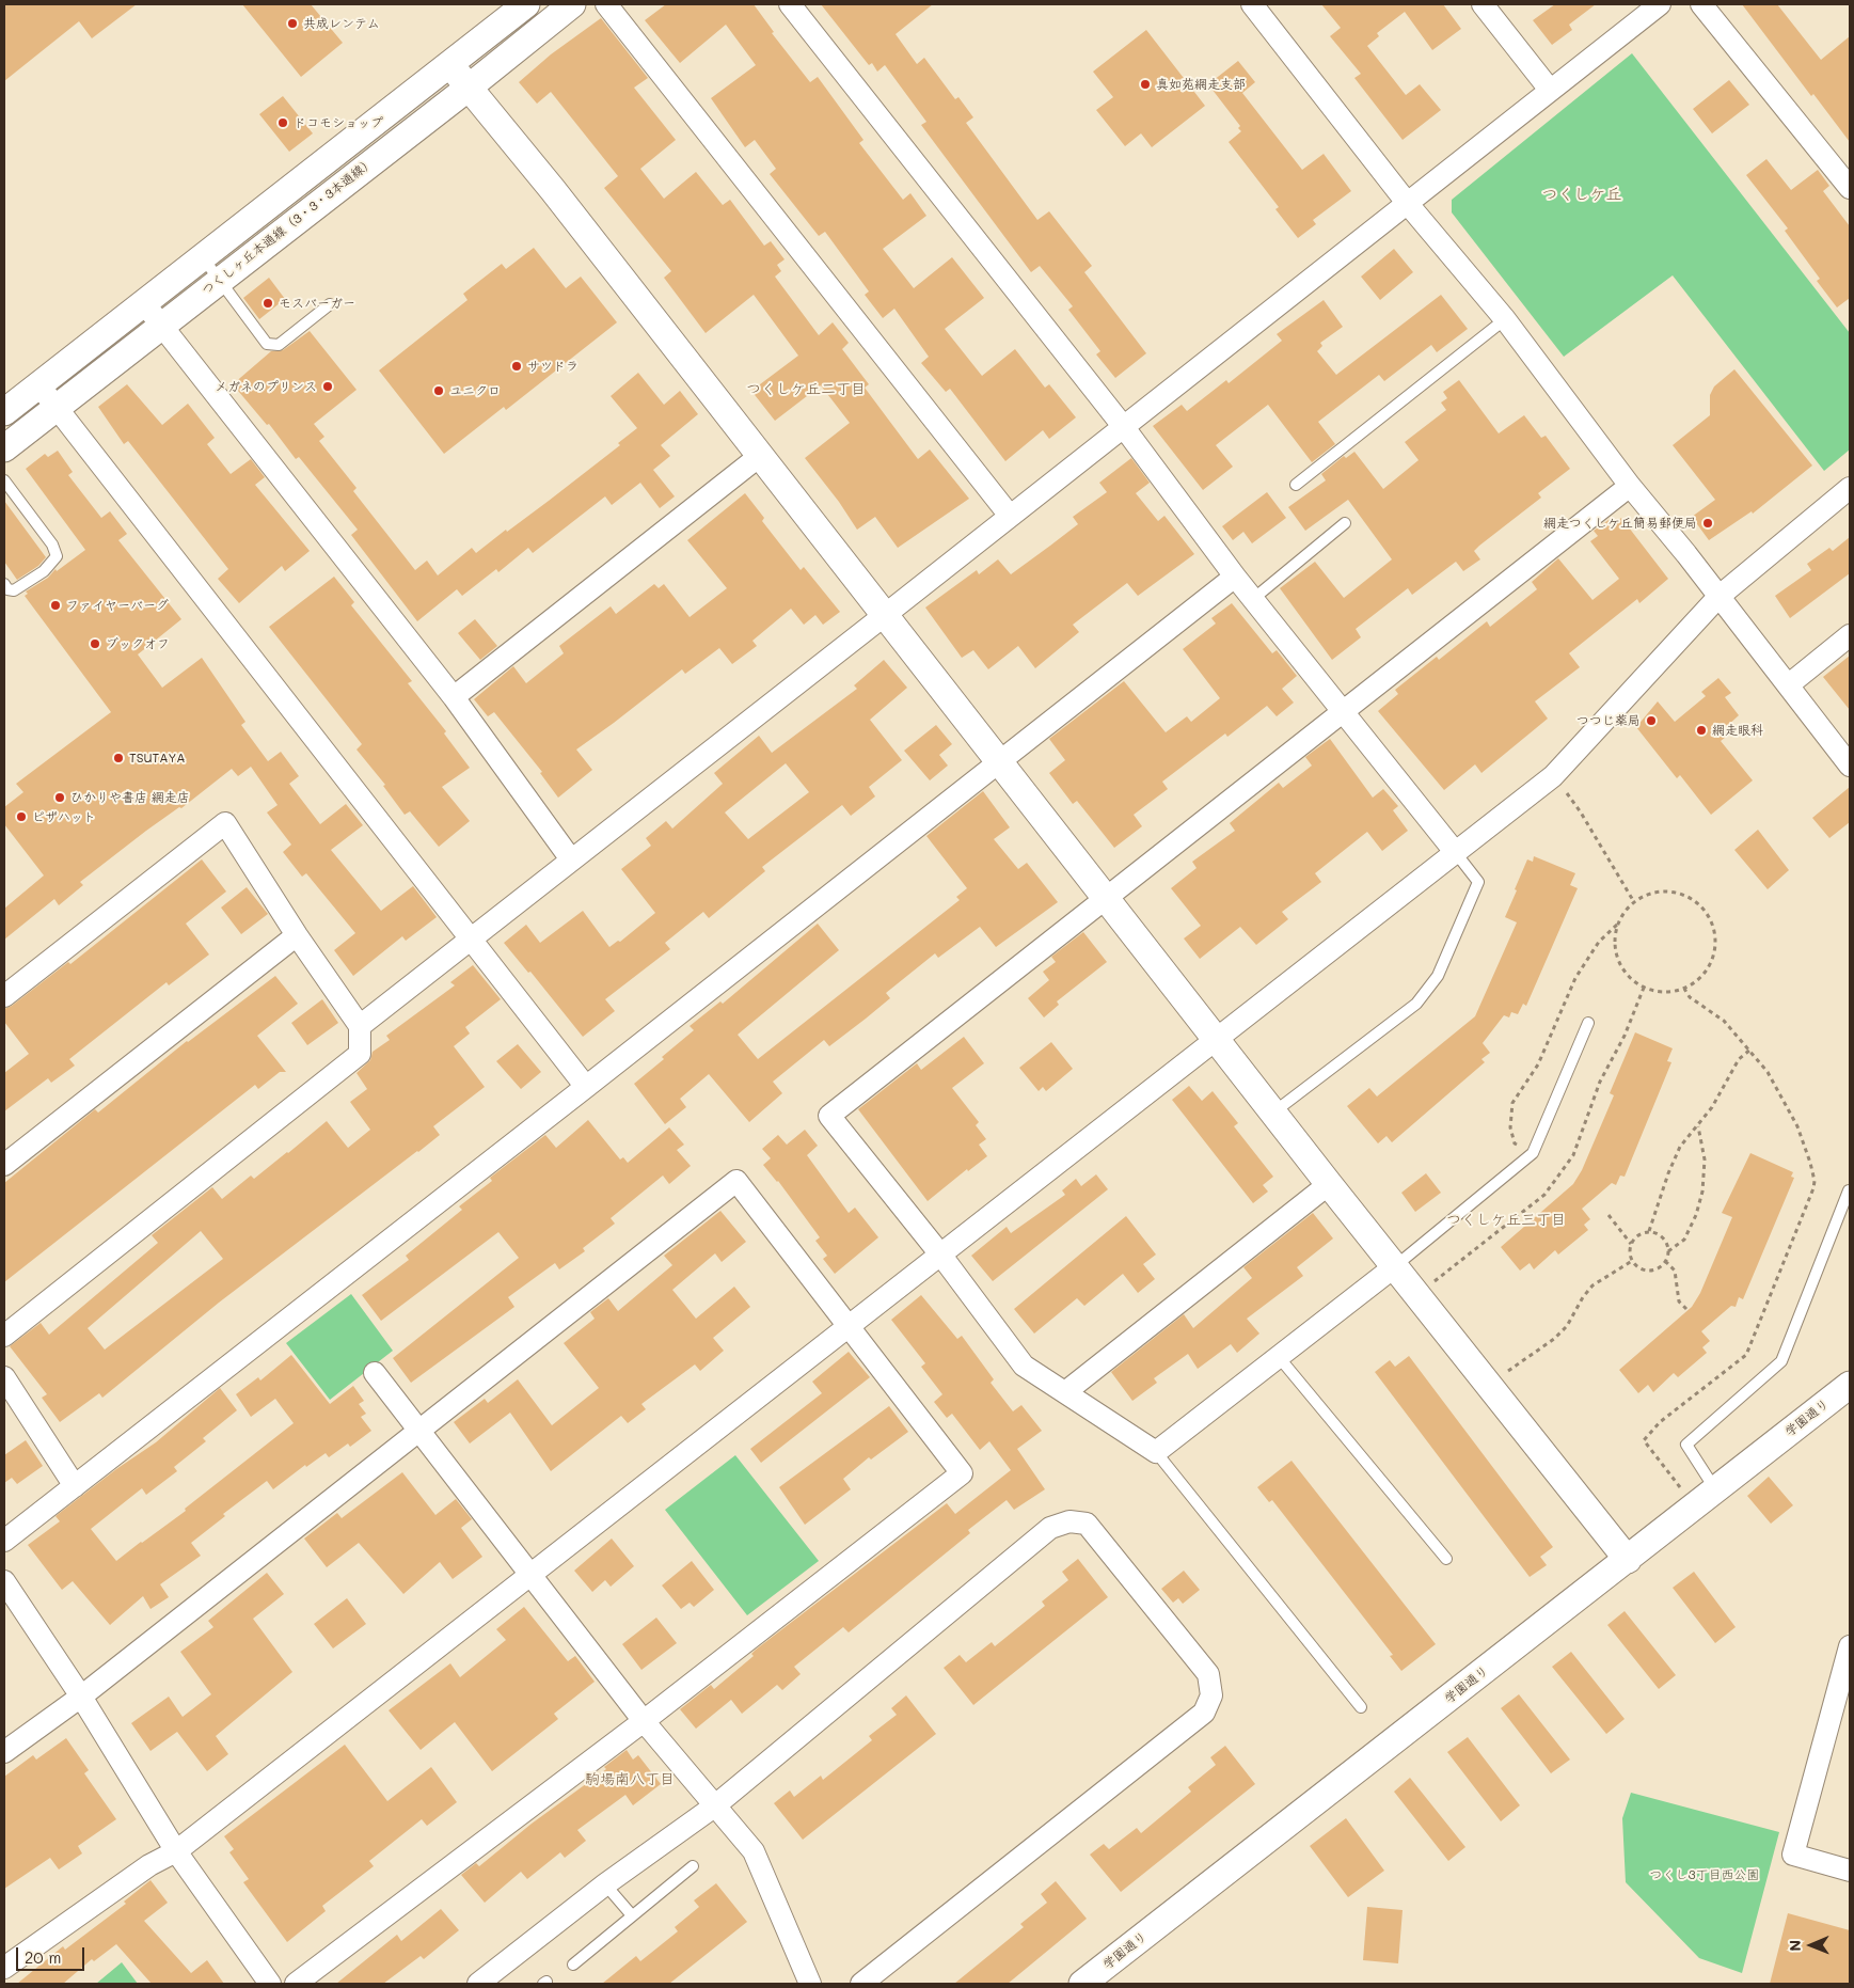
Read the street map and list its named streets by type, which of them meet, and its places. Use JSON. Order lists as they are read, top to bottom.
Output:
{
  "streets": {
    "street": ["つくしヶ丘本通線（3・3・3本通線）", "学園通り"]
  },
  "districts": [
    "つくしケ丘",
    "つくしケ丘二丁目",
    "つくしケ丘三丁目",
    "駒場南八丁目"
  ],
  "parks": ["つくし3丁目西公園"],
  "places": [
    "共成レンテム",
    "真如苑網走支部",
    "ドコモショップ",
    "モスバーガー",
    "サツドラ",
    "メガネのプリンス",
    "ユニクロ",
    "網走つくしケ丘簡易郵便局",
    "ファイヤーバーグ",
    "ブックオフ",
    "つつじ薬局",
    "網走眼科",
    "TSUTAYA",
    "ひかりや書店 網走店",
    "ピザハット"
  ],
  "scale_bar": "20 m",
  "north": "left"
}
